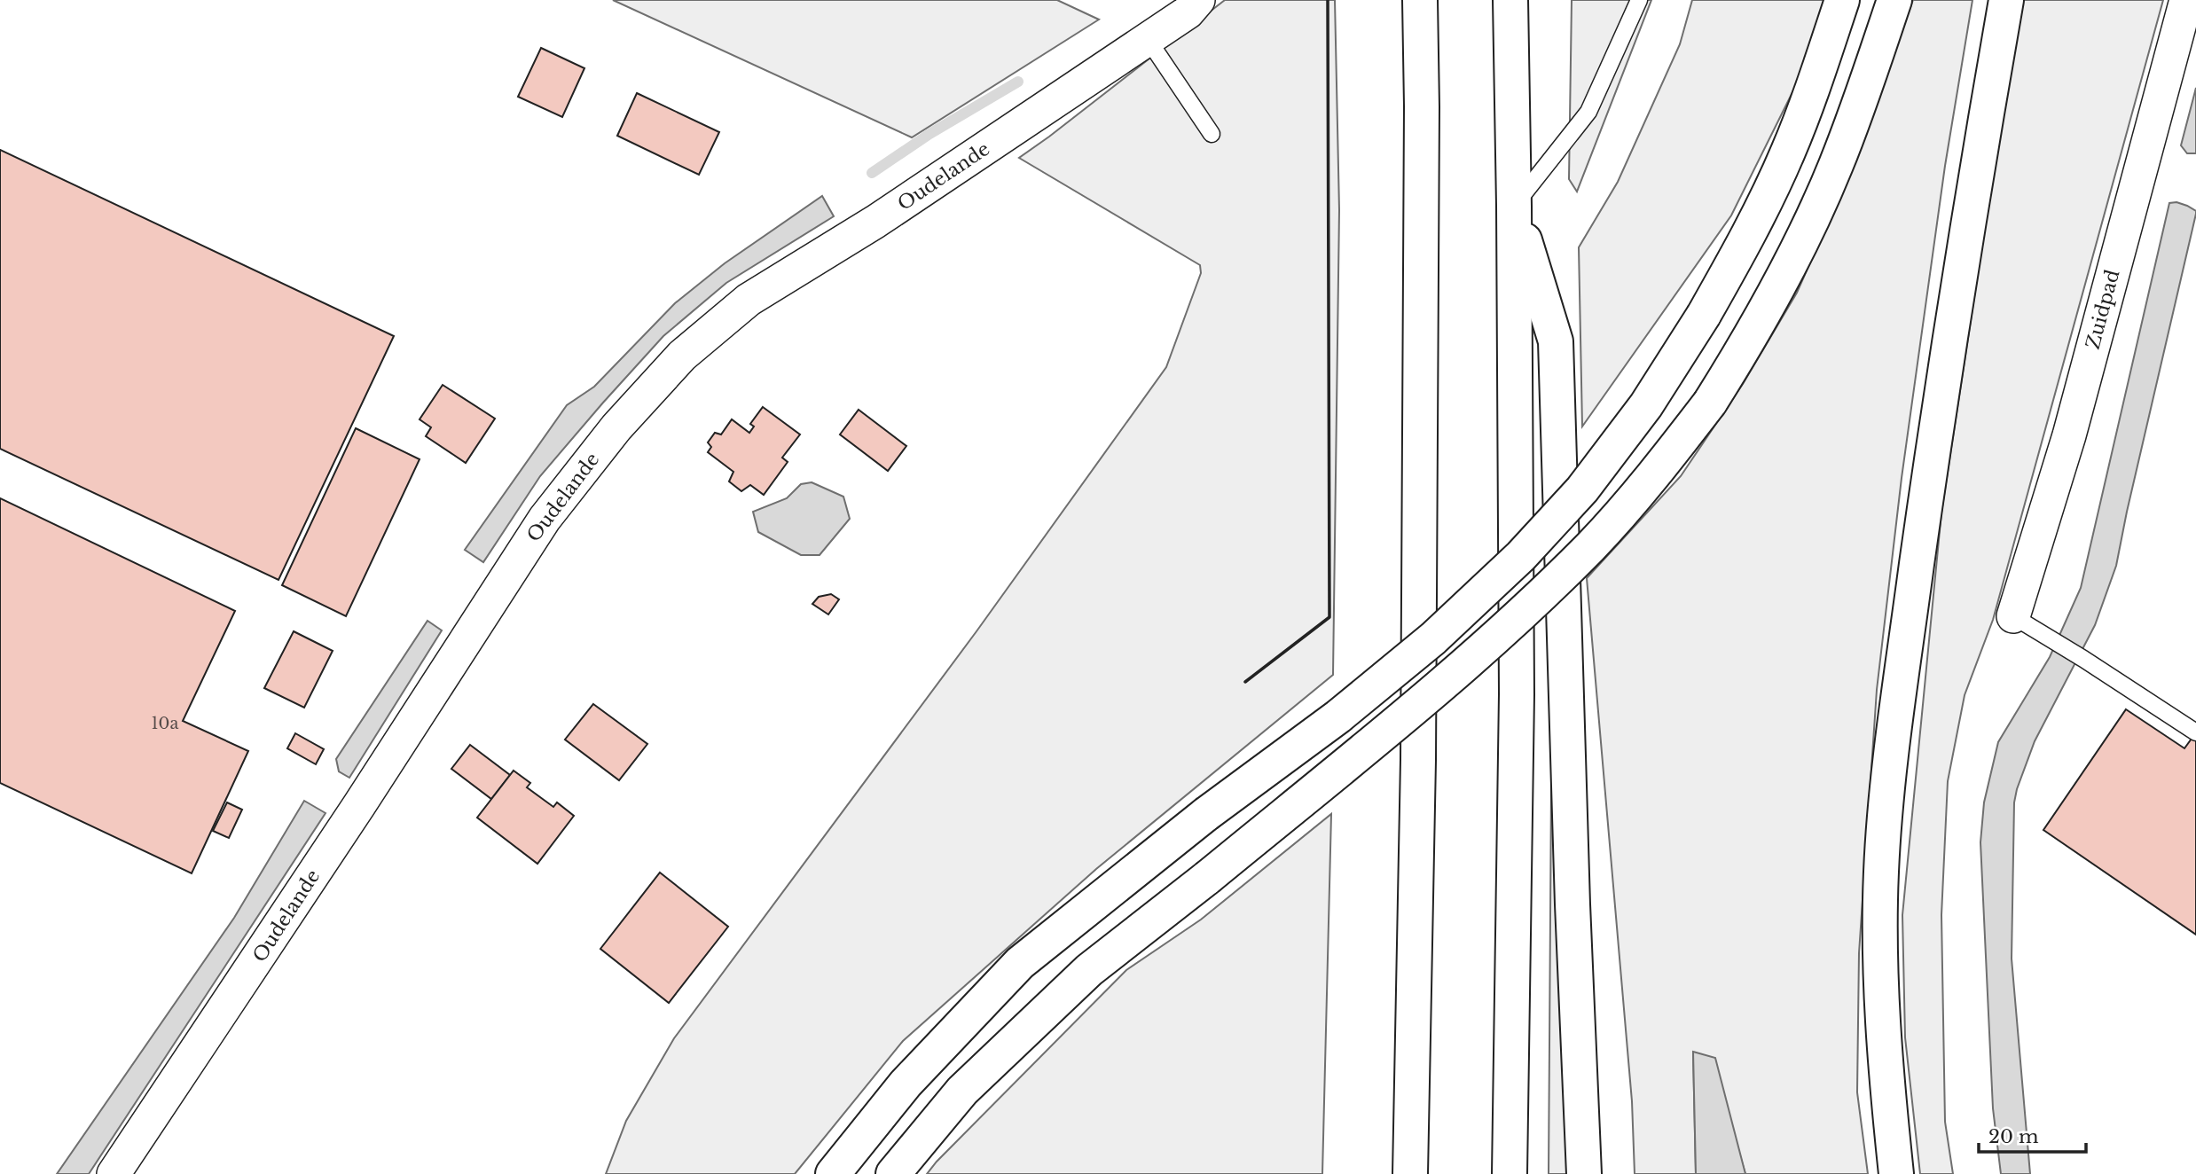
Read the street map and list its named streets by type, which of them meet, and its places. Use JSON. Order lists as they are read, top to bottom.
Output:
{
  "streets": {
    "street": ["Oudelande", "Zuidpad"]
  },
  "house_numbers": ["10a"],
  "scale_bar": "20 m"
}
